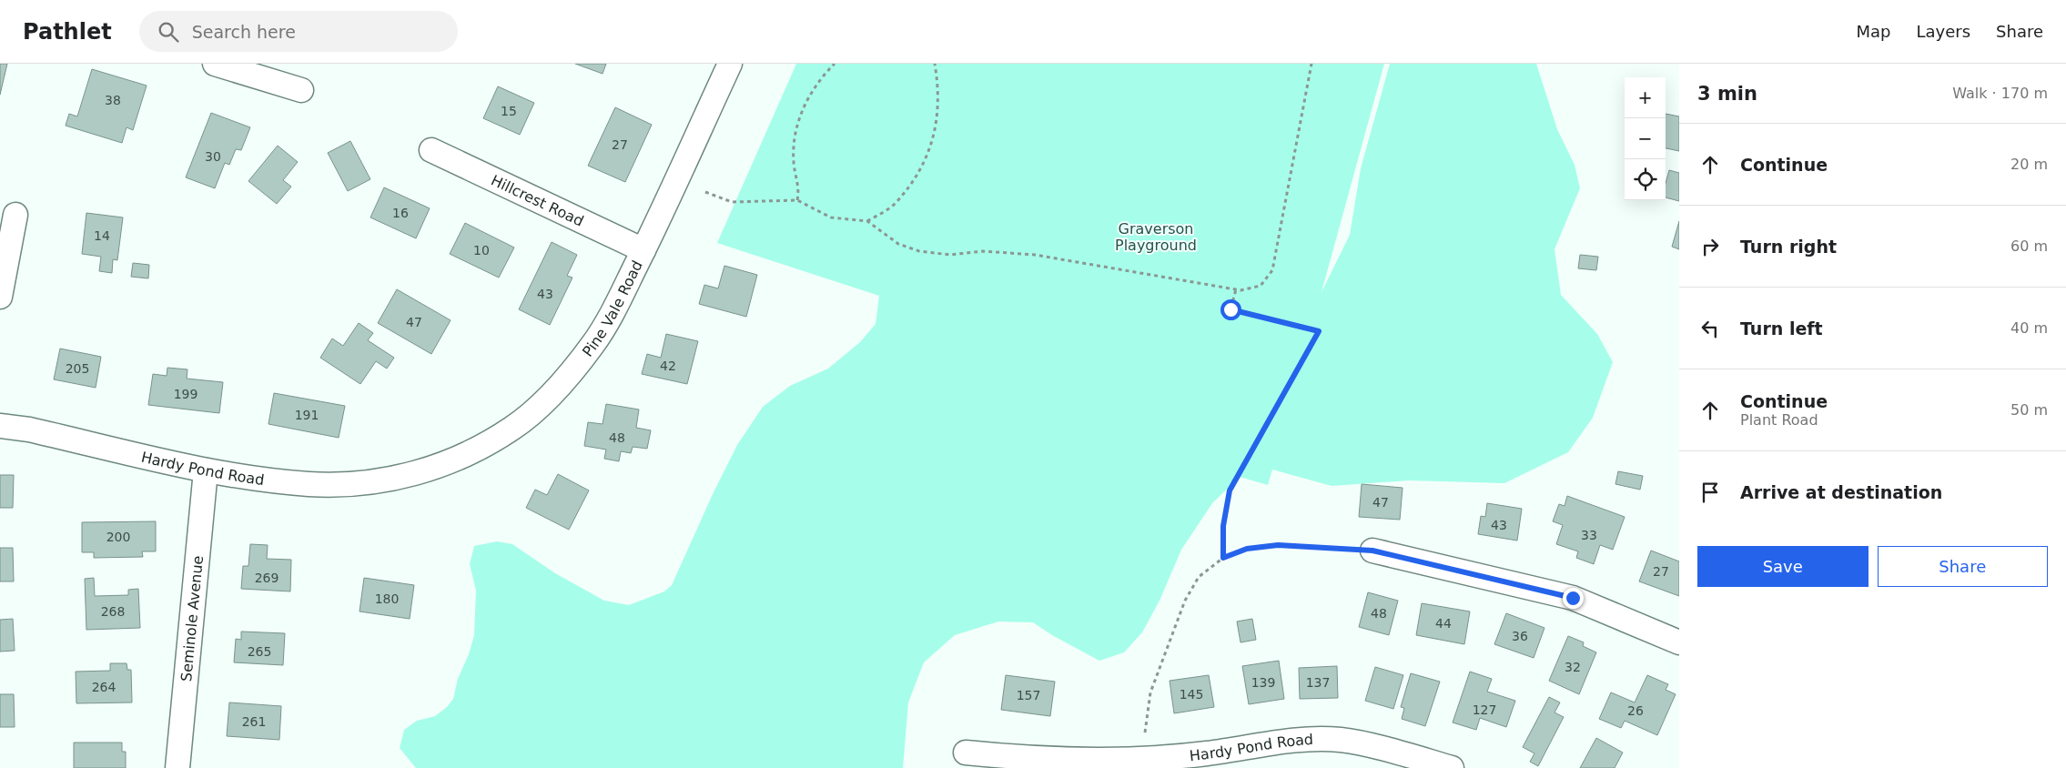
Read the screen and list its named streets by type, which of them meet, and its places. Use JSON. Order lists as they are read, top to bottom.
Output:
{
  "streets": {
    "street": [
      "Hillcrest Road",
      "Pine Vale Road",
      "Hardy Pond Road",
      "Seminole Avenue"
    ]
  },
  "crossings": [
    ["Hillcrest Road", "Pine Vale Road"],
    ["Pine Vale Road", "Hardy Pond Road"],
    ["Hardy Pond Road", "Seminole Avenue"]
  ],
  "parks": ["Graverson Playground"],
  "house_numbers": [
    "38",
    "15",
    "27",
    "30",
    "16",
    "14",
    "10",
    "43",
    "47",
    "42",
    "205",
    "199",
    "191",
    "48",
    "47",
    "43",
    "33",
    "200",
    "27",
    "269",
    "180",
    "268",
    "48",
    "44",
    "36",
    "265",
    "32",
    "139",
    "137",
    "264",
    "145",
    "157",
    "127",
    "26",
    "261"
  ],
  "page": {
    "header": "Pathlet",
    "search": "Search here",
    "nav": ["Map", "Layers", "Share"],
    "heading": ["3 min", "Walk · 170 m"],
    "map_buttons": ["+", "−"],
    "list": [
      ["Continue", "20 m"],
      ["Turn right", "60 m"],
      ["Turn left", "40 m"],
      ["Continue", "Plant Road", "50 m"],
      "Arrive at destination"
    ],
    "buttons": ["Save", "Share"]
  }
}
